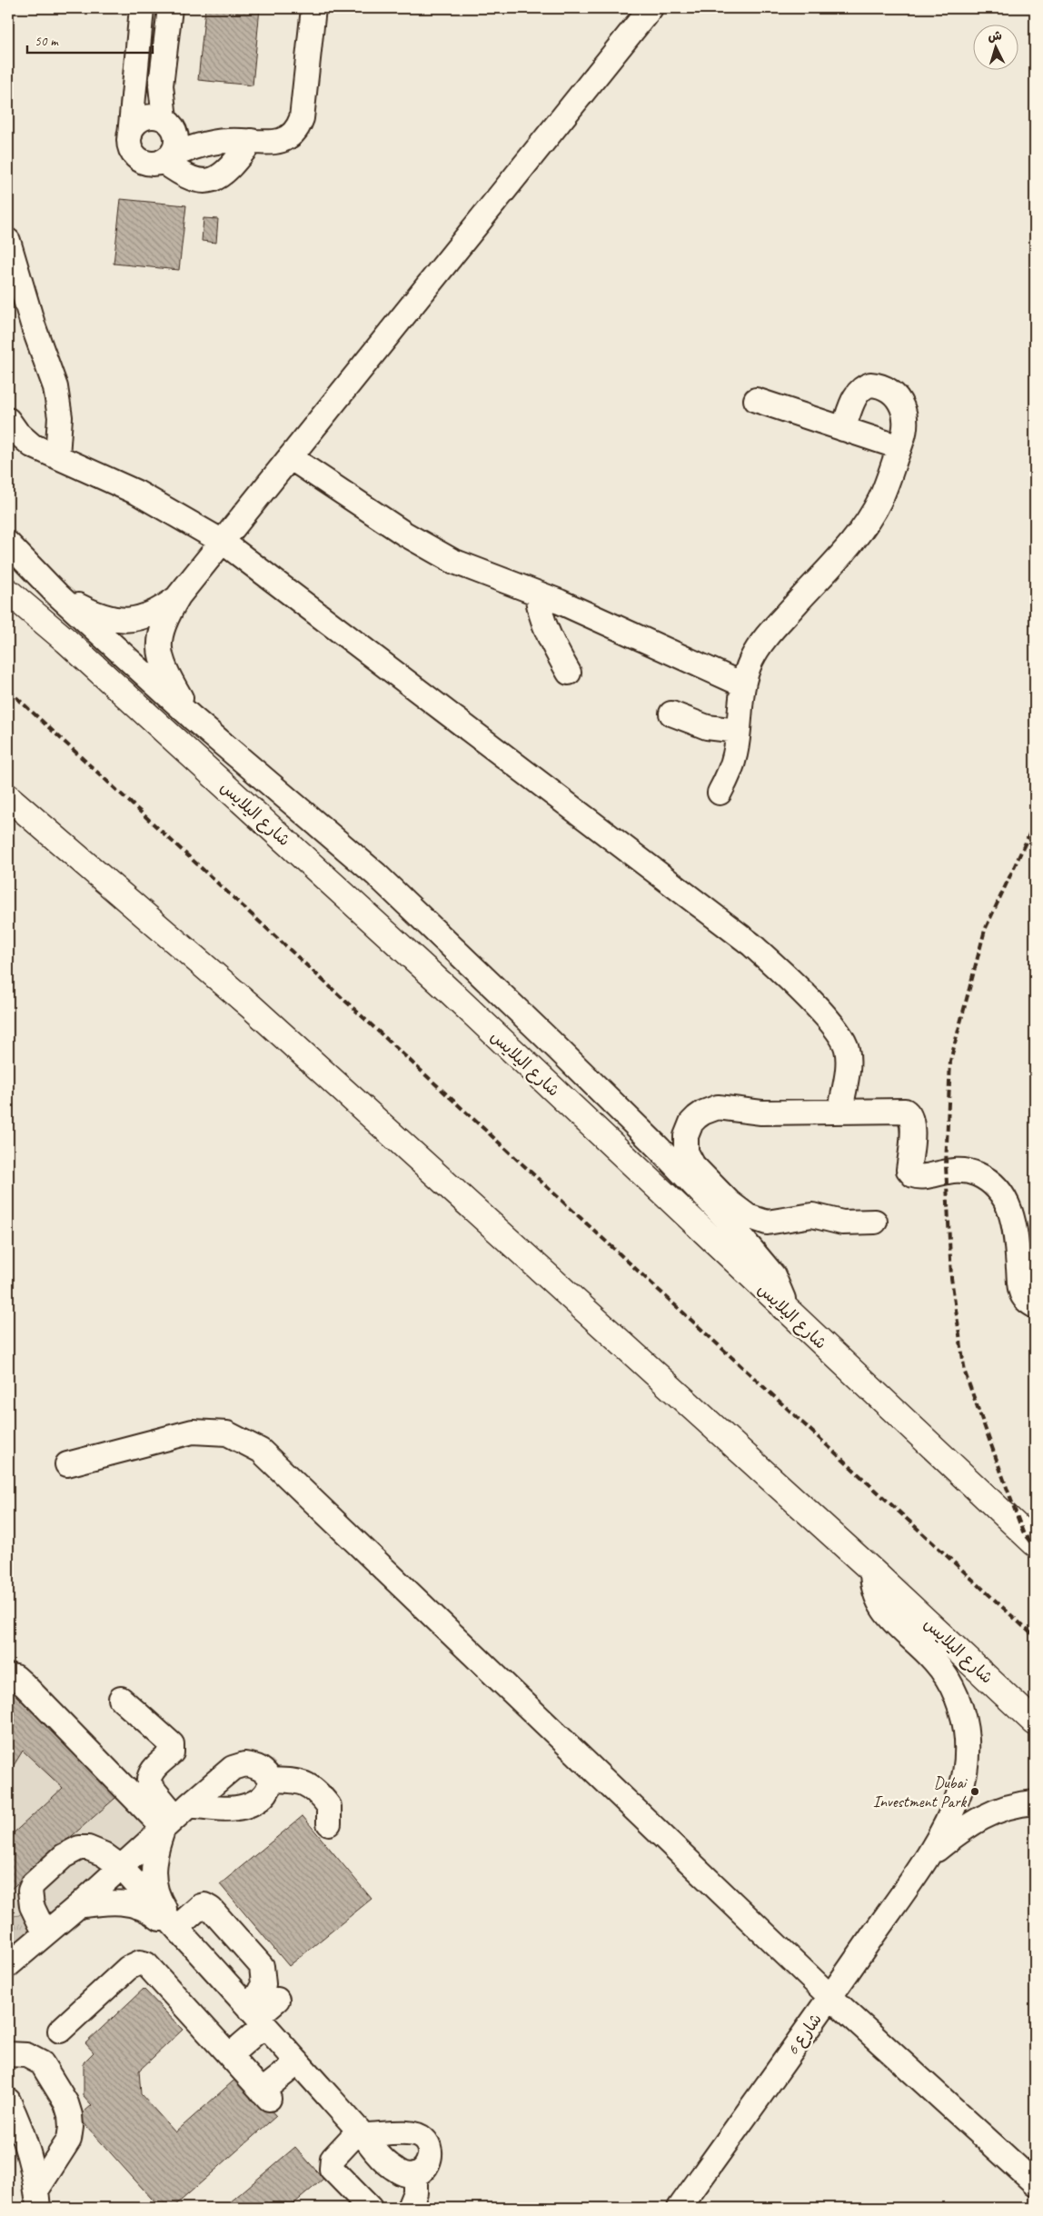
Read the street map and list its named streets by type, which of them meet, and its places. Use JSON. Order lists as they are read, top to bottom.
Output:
{
  "streets": {
    "highway": ["شارع اليلايس"],
    "street": ["شارع 6"]
  },
  "places": ["Dubai Investment Park"],
  "scale_bar": "50 m",
  "north": "top"
}
